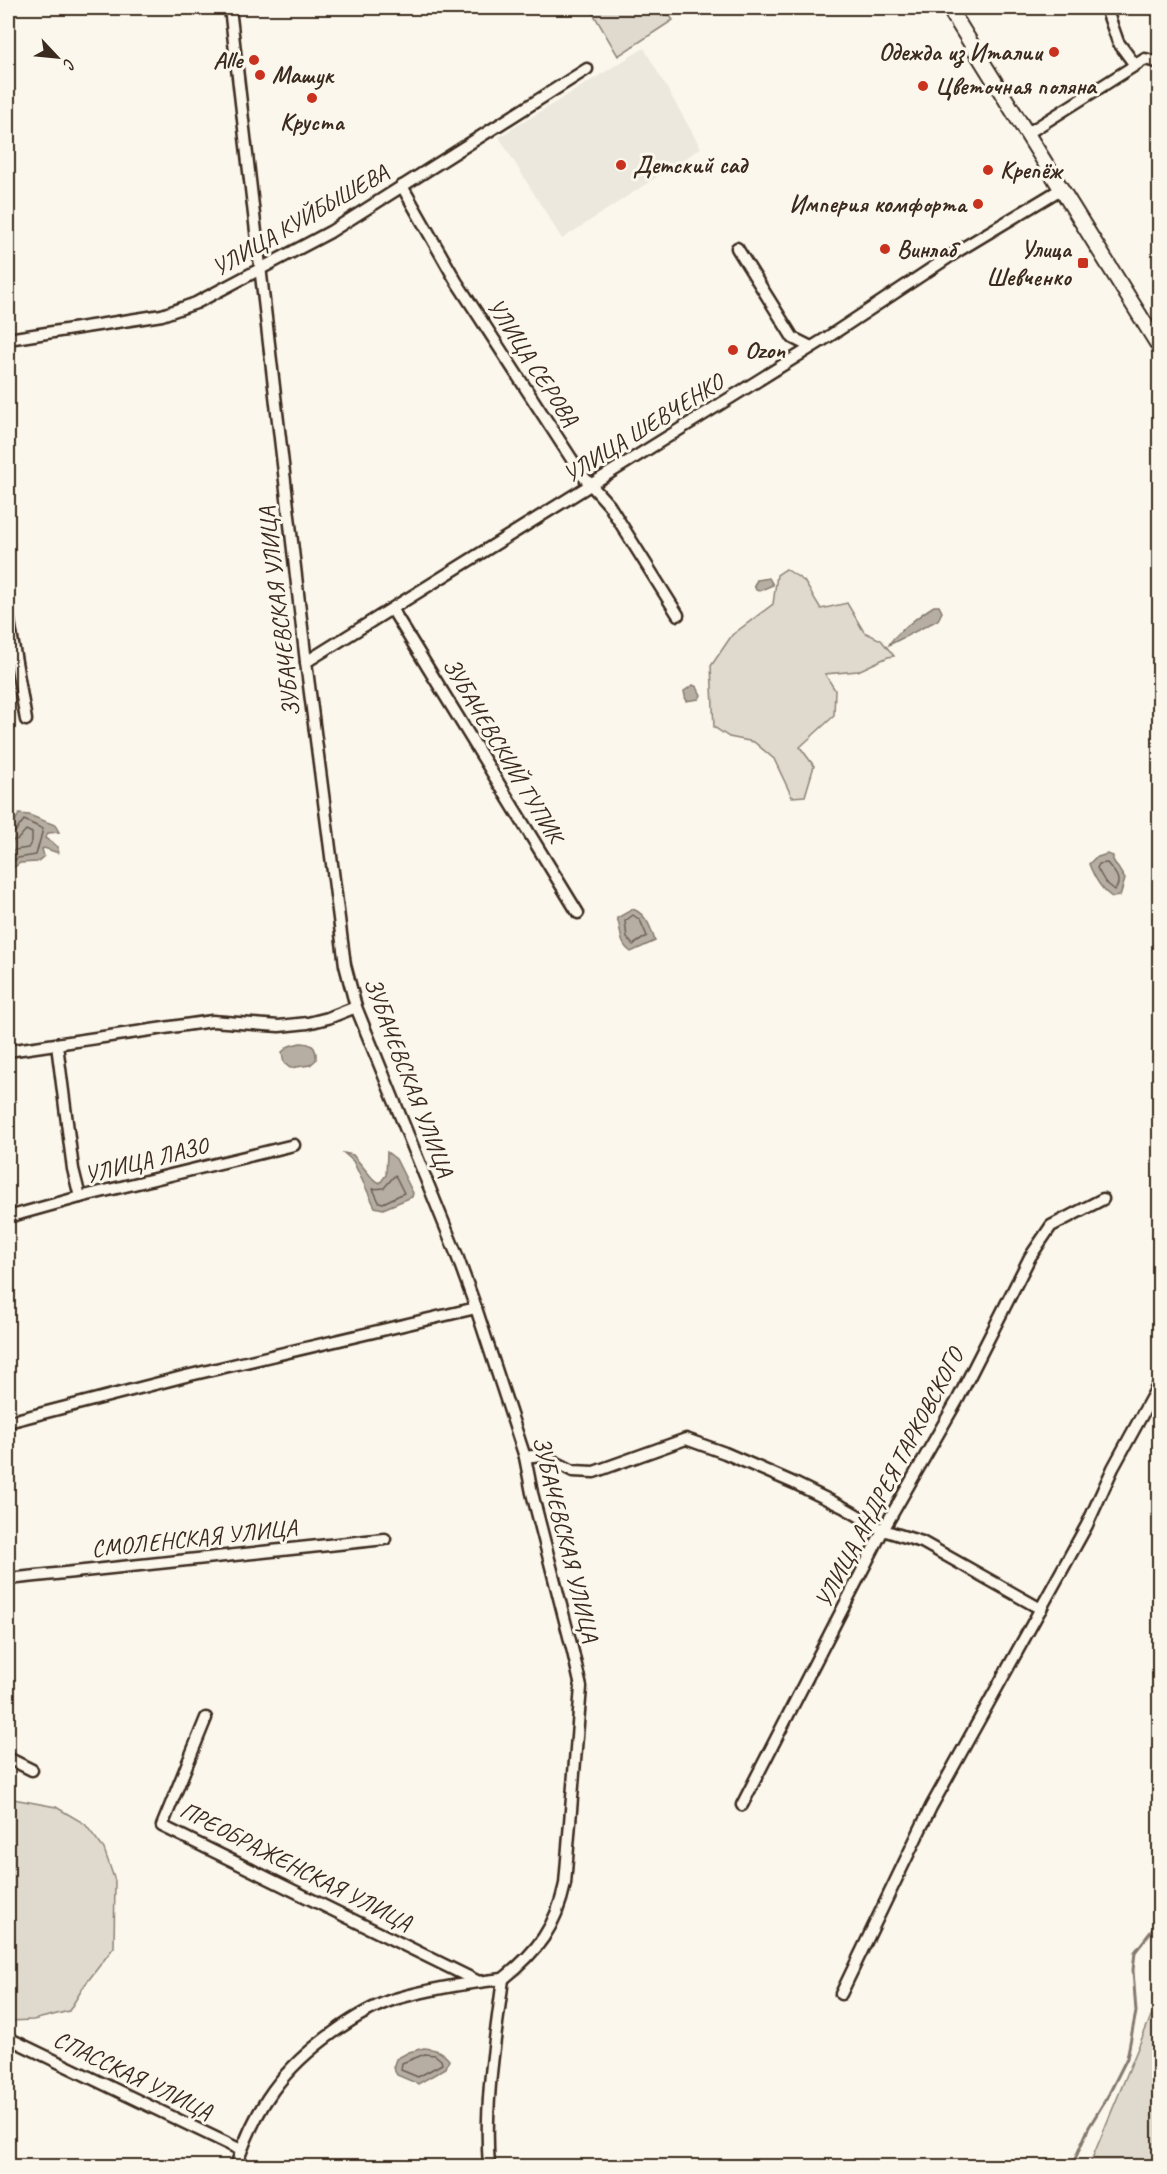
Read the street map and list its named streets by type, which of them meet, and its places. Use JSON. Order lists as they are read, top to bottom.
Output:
{
  "streets": {
    "street": [
      "УЛИЦА КУЙБЫШЕВА",
      "УЛИЦА СЕРОВА",
      "УЛИЦА ШЕВЧЕНКО",
      "ЗУБАЧЕВСКАЯ УЛИЦА",
      "ЗУБАЧЕВСКИЙ ТУПИК",
      "УЛИЦА ЛАЗО",
      "УЛИЦА АНДРЕЯ ТАРКОВСКОГО",
      "СМОЛЕНСКАЯ УЛИЦА",
      "ПРЕОБРАЖЕНСКАЯ УЛИЦА",
      "СПАССКАЯ УЛИЦА"
    ]
  },
  "crossings": [
    ["УЛИЦА КУЙБЫШЕВА", "УЛИЦА СЕРОВА"],
    ["УЛИЦА КУЙБЫШЕВА", "ЗУБАЧЕВСКАЯ УЛИЦА"],
    ["УЛИЦА СЕРОВА", "УЛИЦА ШЕВЧЕНКО"],
    ["УЛИЦА ШЕВЧЕНКО", "ЗУБАЧЕВСКАЯ УЛИЦА"],
    ["УЛИЦА ШЕВЧЕНКО", "ЗУБАЧЕВСКИЙ ТУПИК"]
  ],
  "places": {
    "other": [
      "Одежда из Италии",
      "Alle",
      "Машук",
      "Цветочная поляна",
      "Круста",
      "Детский сад",
      "Крепёж",
      "Империя комфорта",
      "Винлаб",
      "Ozon"
    ],
    "transit": ["Улица Шевченко"]
  },
  "north": "bottom right"
}
